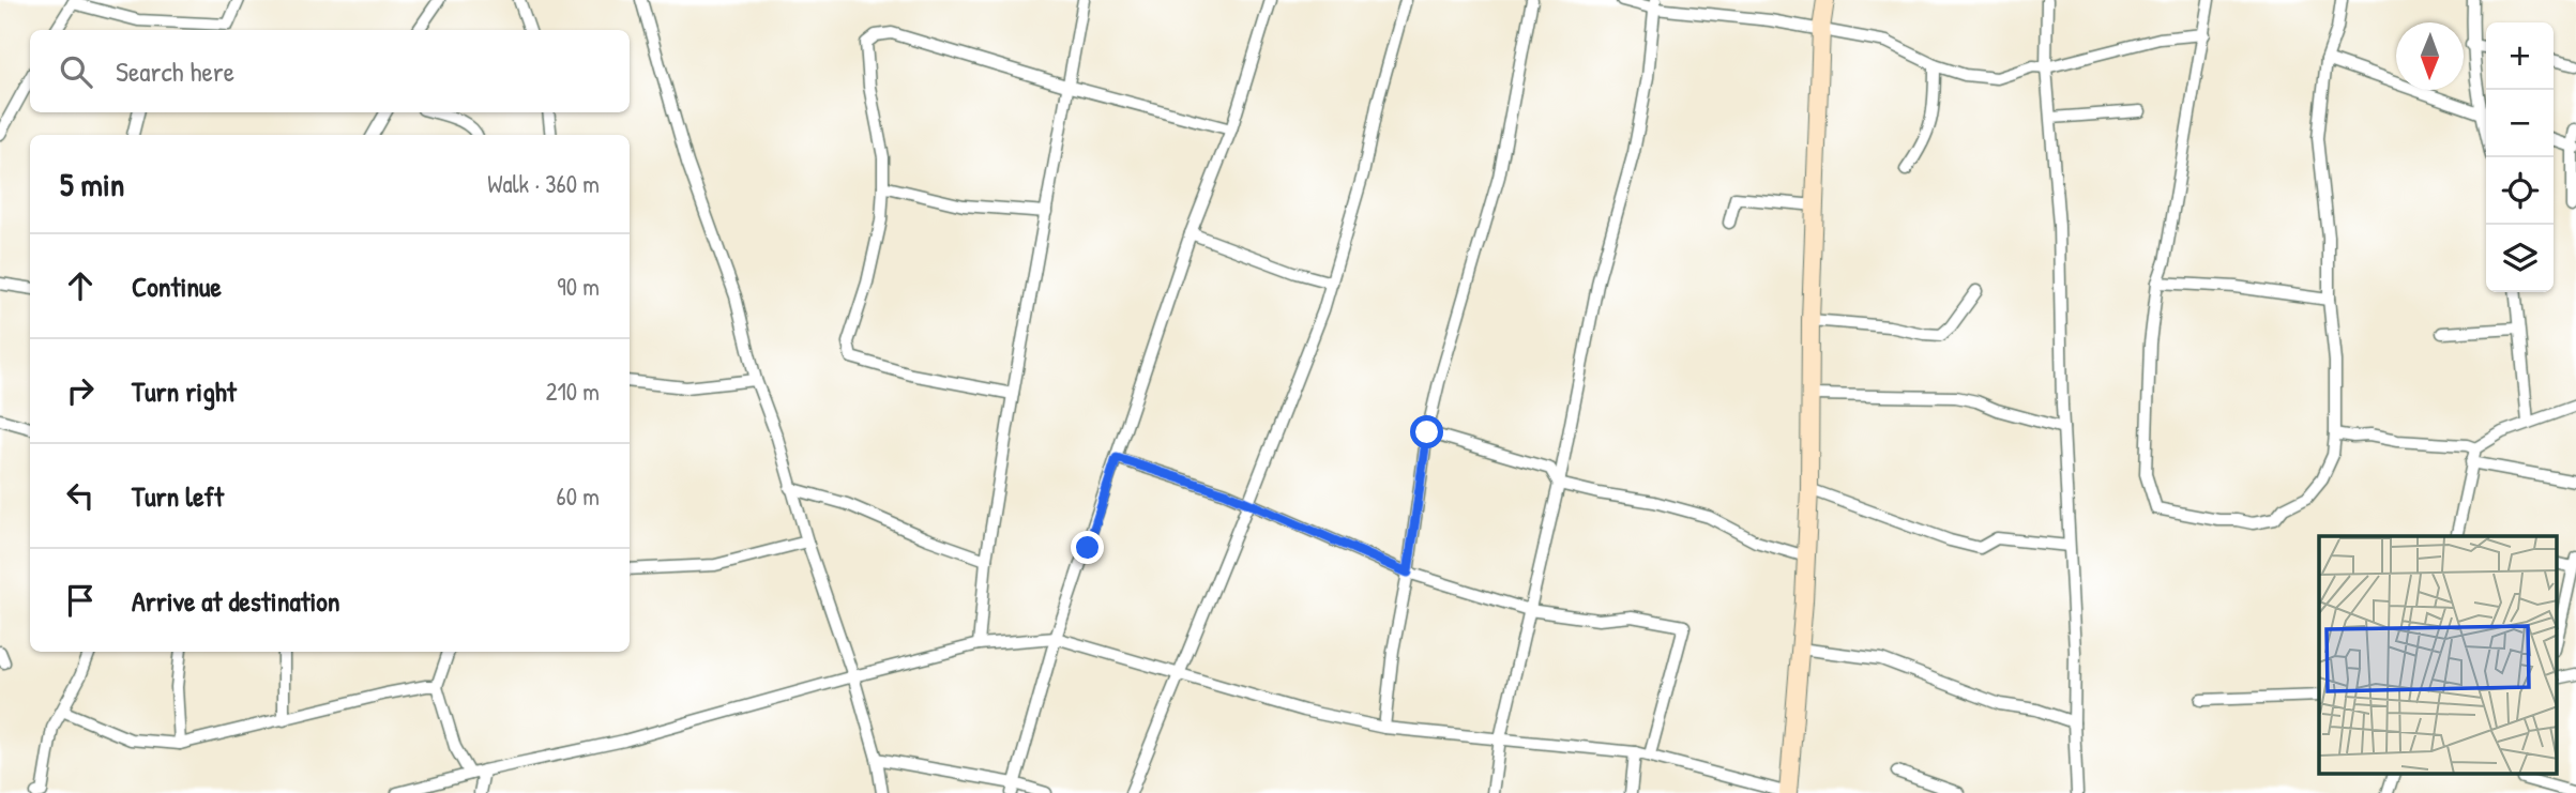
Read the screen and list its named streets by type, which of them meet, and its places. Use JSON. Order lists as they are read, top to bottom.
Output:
{
  "north": "bottom",
  "page": {
    "map_buttons": ["+", "−"],
    "search": "Search here",
    "heading": ["5 min", "Walk · 360 m"],
    "list": [
      ["Continue", "90 m"],
      ["Turn right", "210 m"],
      ["Turn left", "60 m"],
      "Arrive at destination"
    ]
  }
}
